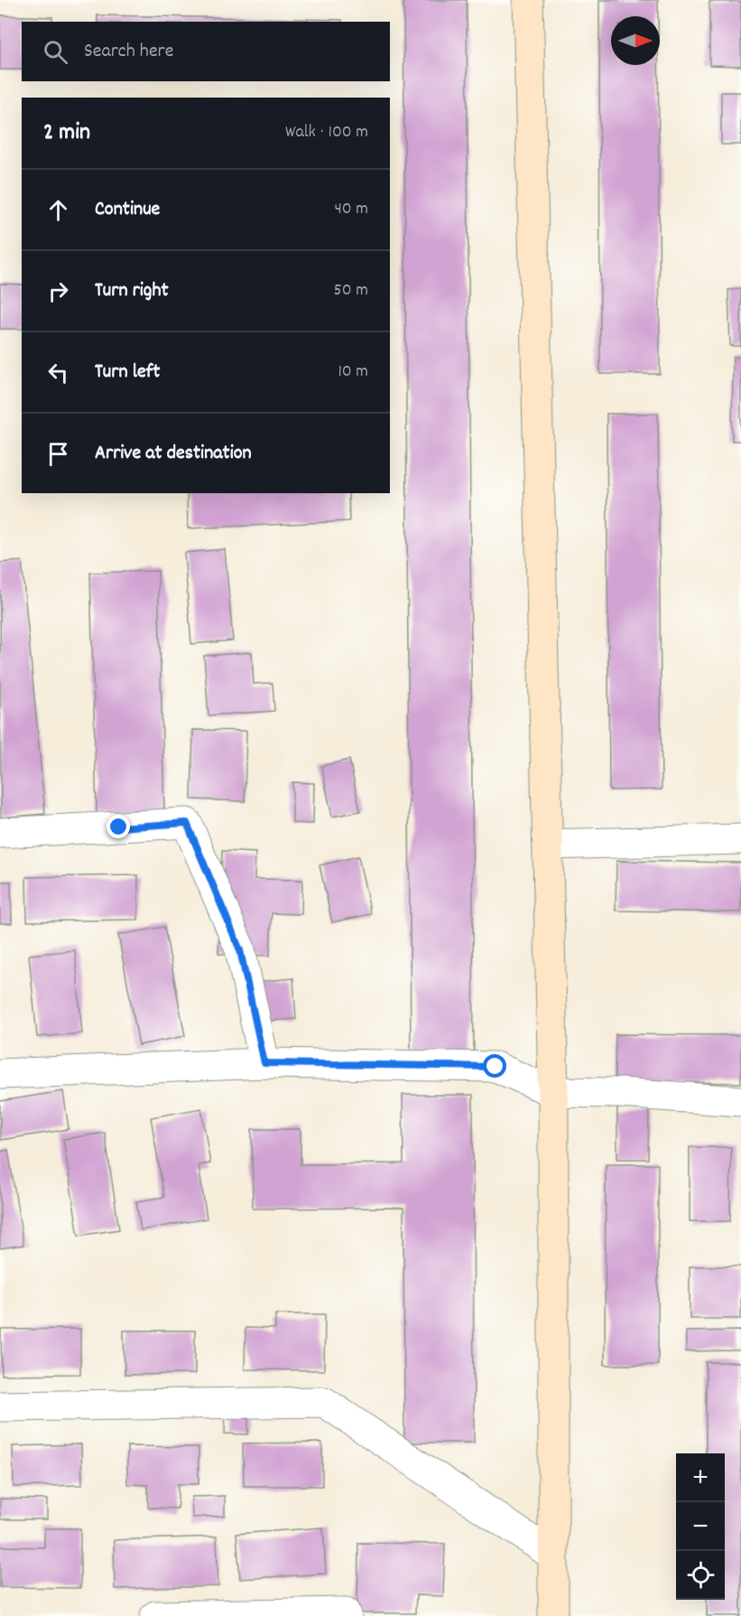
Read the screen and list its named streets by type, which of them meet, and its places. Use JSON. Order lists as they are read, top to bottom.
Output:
{
  "north": "right",
  "page": {
    "search": "Search here",
    "heading": ["2 min", "Walk · 100 m"],
    "list": [
      ["Continue", "40 m"],
      ["Turn right", "50 m"],
      ["Turn left", "10 m"],
      "Arrive at destination"
    ],
    "map_buttons": ["+", "−"]
  }
}
